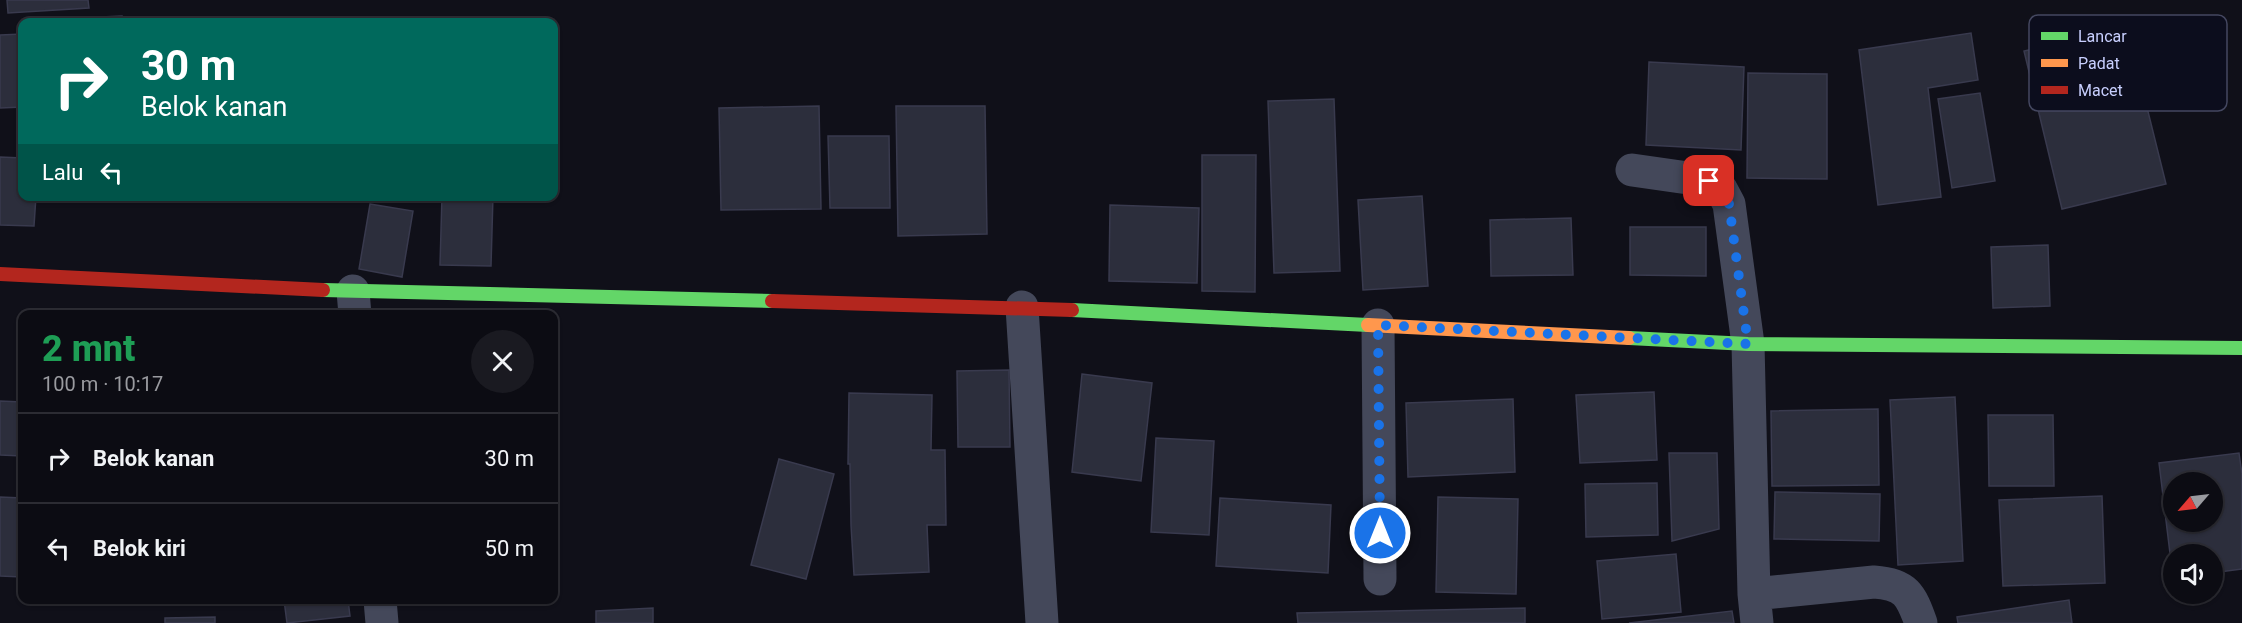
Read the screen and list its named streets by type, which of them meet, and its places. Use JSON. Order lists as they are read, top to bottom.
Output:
{
  "legend": ["Lancar", "Padat", "Macet"],
  "north": "bottom left",
  "page": {
    "turn": ["30 m", "Belok kanan"],
    "then": "Lalu",
    "heading": ["2 mnt", "100 m · 10:17"],
    "list": [
      {
        "name": "Belok kanan",
        "value": "30 m"
      },
      {
        "name": "Belok kiri",
        "value": "50 m"
      }
    ]
  }
}
